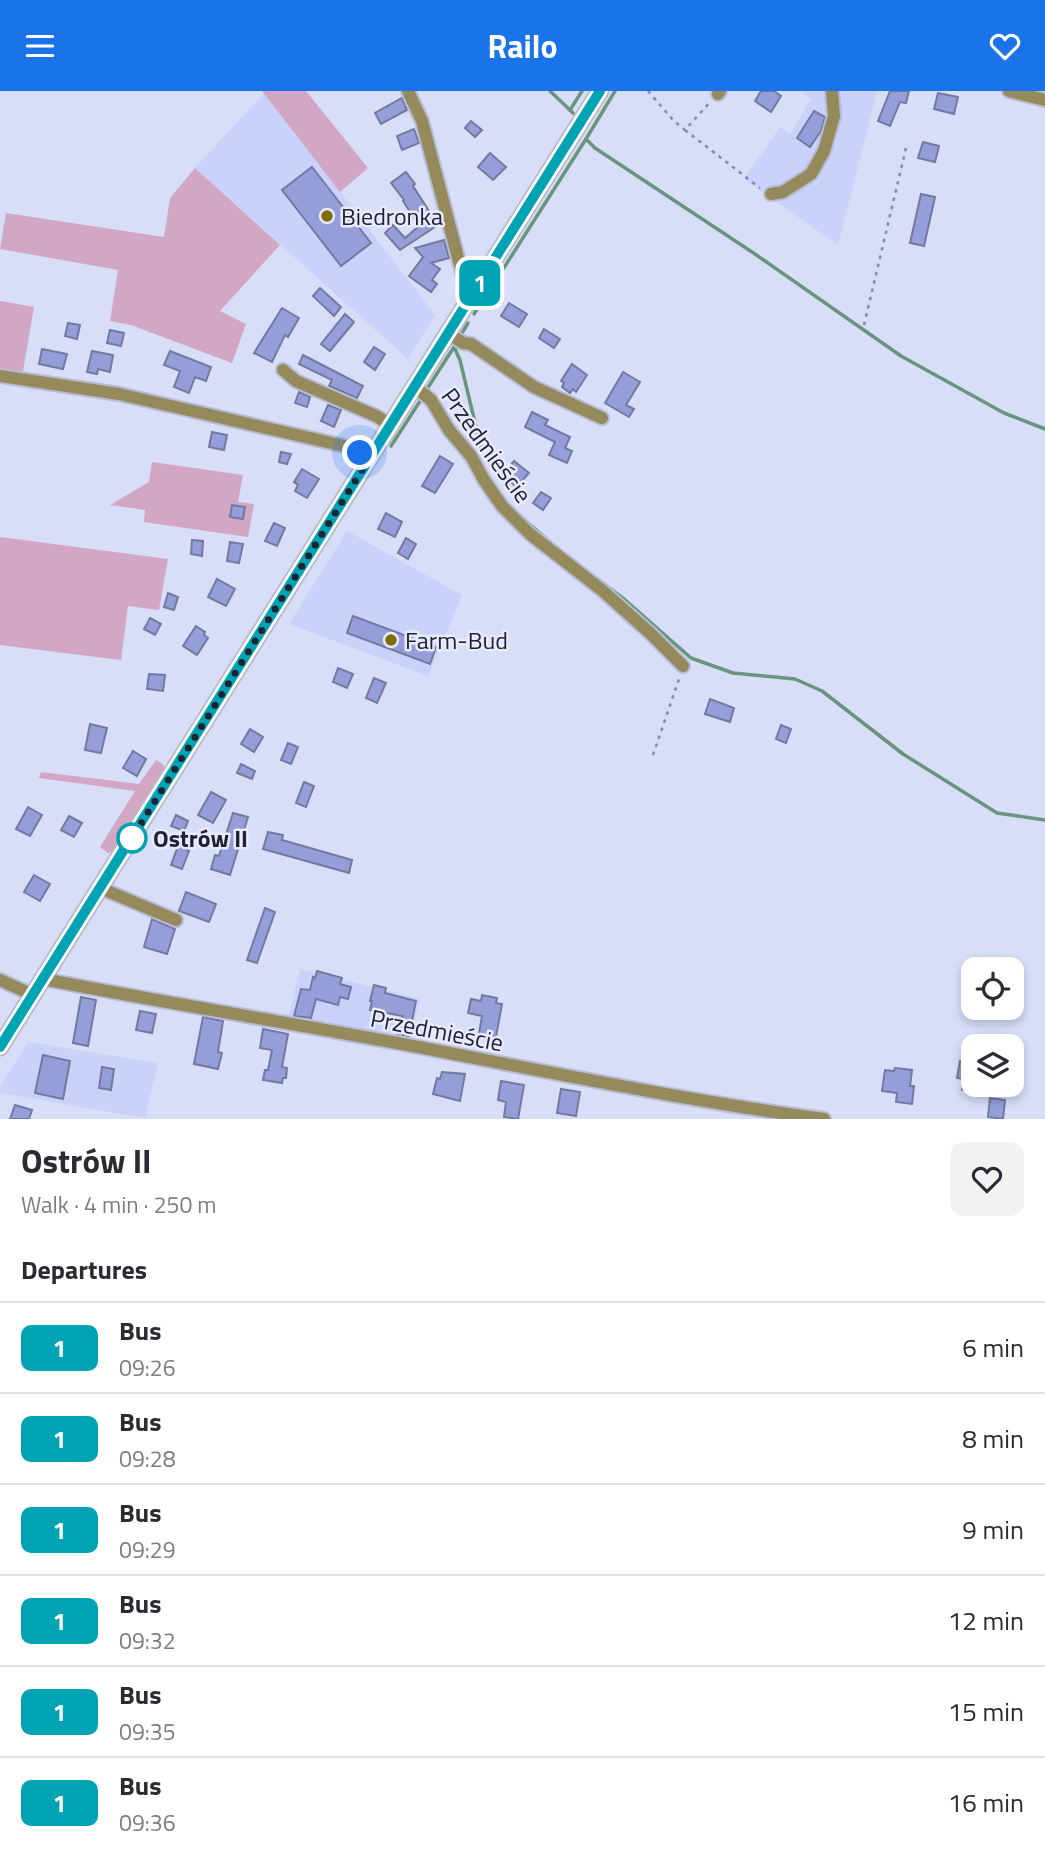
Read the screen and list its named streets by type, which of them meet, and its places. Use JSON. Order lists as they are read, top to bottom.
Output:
{
  "streets": {
    "street": ["Przedmieście"]
  },
  "places": ["Biedronka", "Farm-Bud", "Ostrów II"],
  "lines": ["bus line 1"],
  "page": {
    "header": "Railo",
    "on_map": "1",
    "heading": [
      ["Ostrów II", "Walk · 4 min · 250 m"],
      "Departures"
    ],
    "list": [
      {
        "mark": "1",
        "name": "Bus",
        "note": "09:26",
        "value": "6 min"
      },
      {
        "mark": "1",
        "name": "Bus",
        "note": "09:28",
        "value": "8 min"
      },
      {
        "mark": "1",
        "name": "Bus",
        "note": "09:29",
        "value": "9 min"
      },
      {
        "mark": "1",
        "name": "Bus",
        "note": "09:32",
        "value": "12 min"
      },
      {
        "mark": "1",
        "name": "Bus",
        "note": "09:35",
        "value": "15 min"
      },
      {
        "mark": "1",
        "name": "Bus",
        "note": "09:36",
        "value": "16 min"
      }
    ]
  }
}
